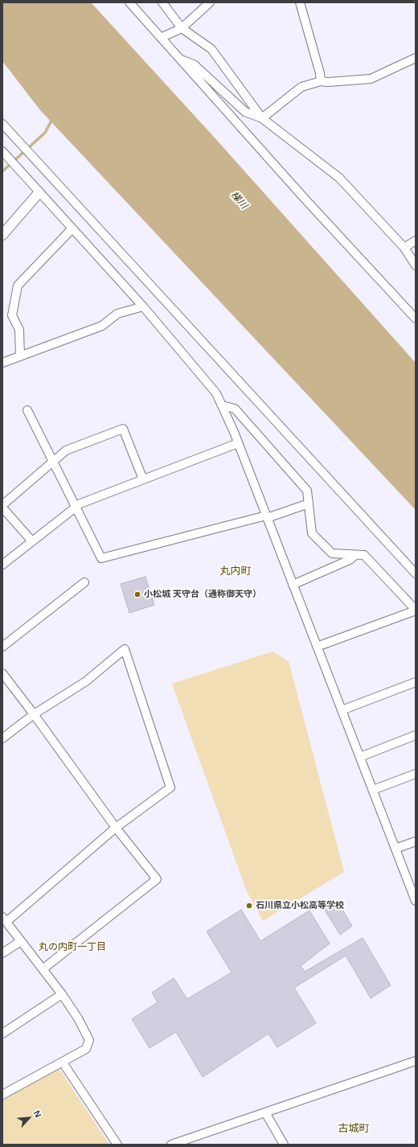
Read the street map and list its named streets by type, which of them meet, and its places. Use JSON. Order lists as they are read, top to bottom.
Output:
{
  "districts": ["丸内町", "丸の内町一丁目", "古城町"],
  "water": ["梯川"],
  "places": ["小松城 天守台（通称御天守）", "石川県立小松高等学校"],
  "north": "top right"
}
